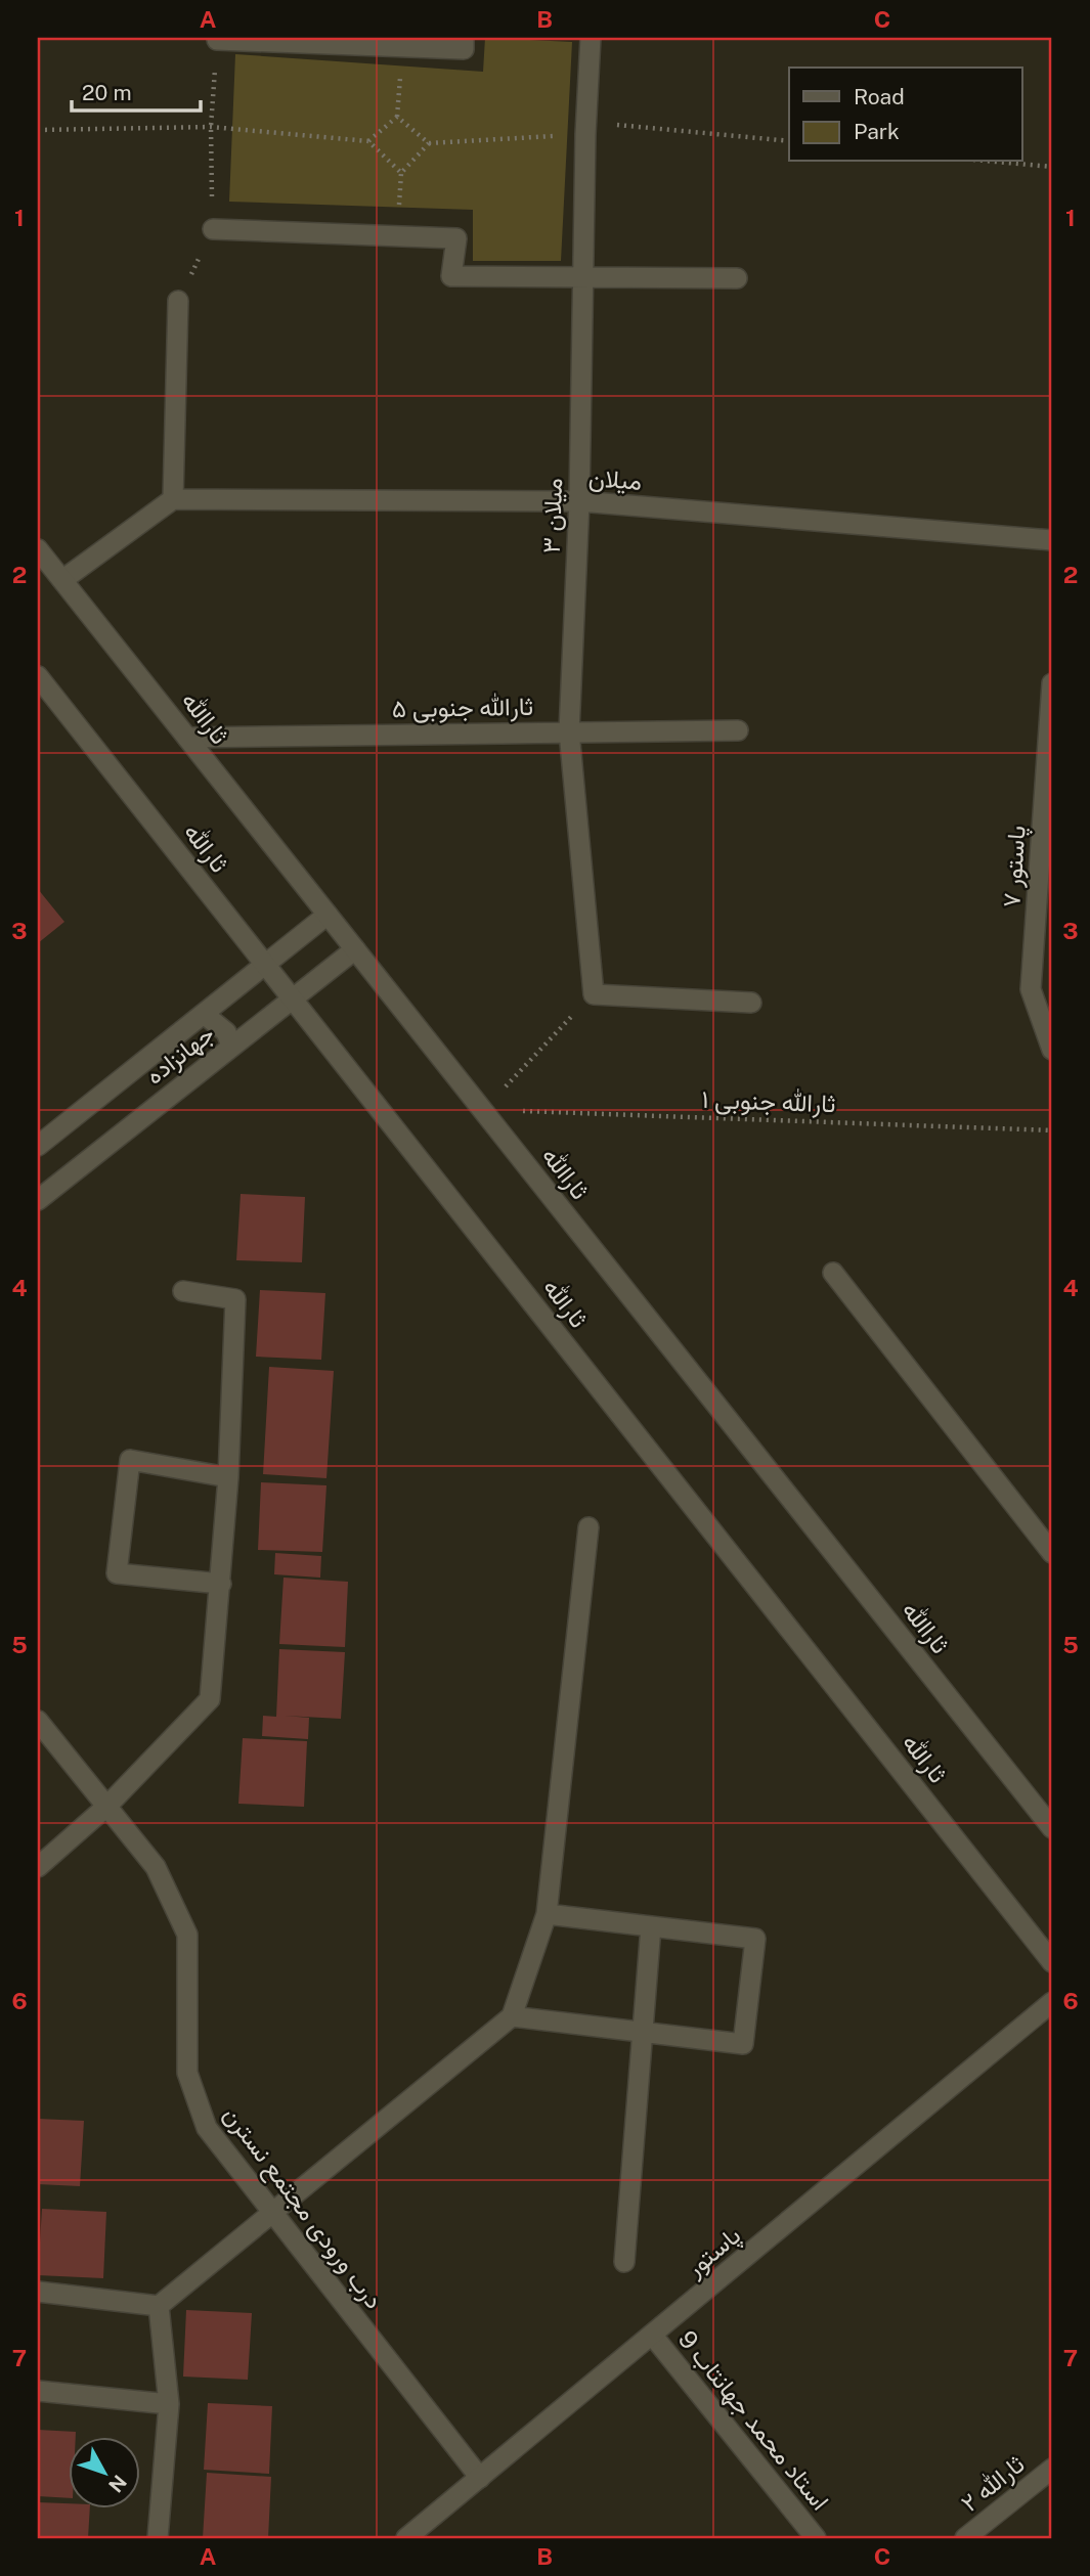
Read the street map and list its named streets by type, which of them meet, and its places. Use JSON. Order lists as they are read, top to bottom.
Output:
{
  "streets": {
    "street": [
      "میلان",
      "میلان ۳",
      "ثارالله جنوبی ۵",
      "ثاراالله",
      "ثارالله",
      "پاستور ۷",
      "جهانزاده",
      "درب ورودی مجتمع نسترن",
      "پاستور",
      "استاد محمد جهانتاب 9",
      "ثارالله ۲"
    ],
    "path": ["ثارالله جنوبی ۱"]
  },
  "crossings": [
    ["میلان", "میلان ۳"],
    ["میلان ۳", "ثارالله جنوبی ۵"],
    ["ثارالله جنوبی ۵", "ثاراالله"],
    ["ثاراالله", "جهانزاده"],
    ["ثاراالله", "ثارالله جنوبی ۱"],
    ["ثارالله", "جهانزاده"],
    ["درب ورودی مجتمع نسترن", "پاستور"],
    ["پاستور", "استاد محمد جهانتاب 9"]
  ],
  "legend": ["Road", "Park"],
  "scale_bar": "20 m",
  "north": "bottom right",
  "grid": {
    "columns": ["A", "B", "C"],
    "rows": [
      "1",
      "2",
      "3",
      "4",
      "5",
      "6",
      "7"
    ]
  }
}
